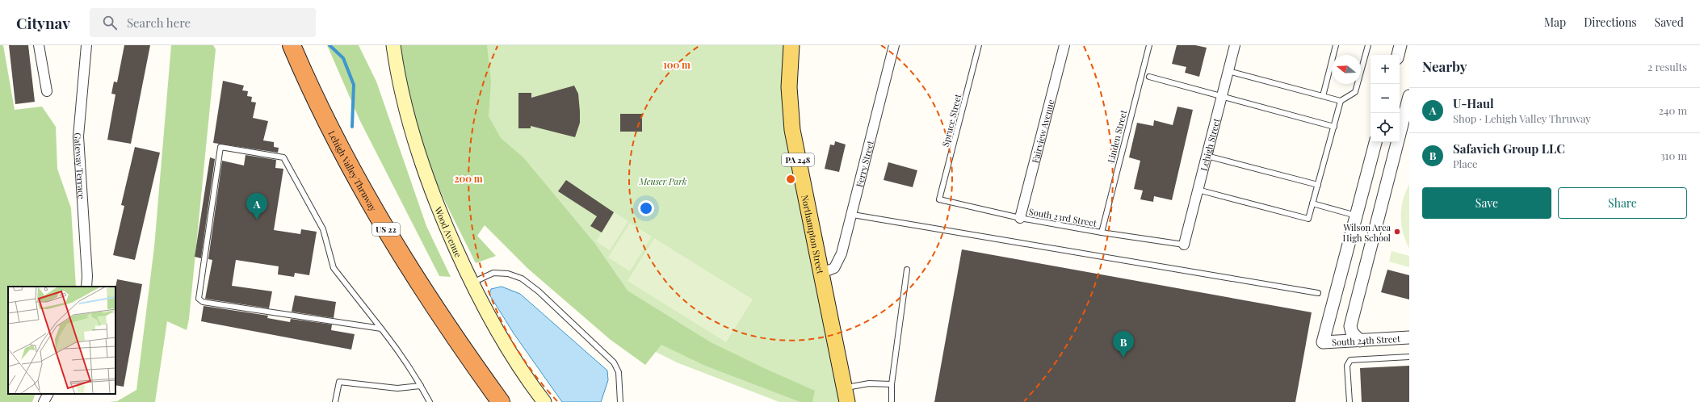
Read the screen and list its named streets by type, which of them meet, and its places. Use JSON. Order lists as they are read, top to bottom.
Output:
{
  "streets": {
    "highway": ["Lehigh Valley Thruway", "US 22"],
    "main road": ["PA 248", "Wood Avenue", "Northampton Street"],
    "street": [
      "Fairview Avenue",
      "Lehigh Street",
      "Ferry Street",
      "Gateway Terrace",
      "South 24th Street"
    ],
    "lane": ["Spruce Street", "Linden Street", "South 23rd Street"]
  },
  "crossings": [
    ["Spruce Street", "South 23rd Street"],
    ["Fairview Avenue", "South 23rd Street"],
    ["Linden Street", "South 23rd Street"],
    ["Lehigh Street", "South 23rd Street"],
    ["Ferry Street", "Northampton Street"]
  ],
  "parks": ["Meuser Park"],
  "places": ["Wilson Area High School"],
  "north": "left",
  "page": {
    "header": "Citynav",
    "search": "Search here",
    "nav": ["Map", "Directions", "Saved"],
    "heading": ["Nearby", "2 results"],
    "map_buttons": ["+", "−"],
    "list": [
      {
        "mark": "A",
        "name": "U-Haul",
        "note": "Shop · Lehigh Valley Thruway",
        "value": "240 m"
      },
      {
        "mark": "B",
        "name": "Safavieh Group LLC",
        "note": "Place",
        "value": "310 m"
      }
    ],
    "buttons": ["Save", "Share"],
    "pins": ["A", "B"]
  },
  "rings": ["100 m", "200 m"]
}
